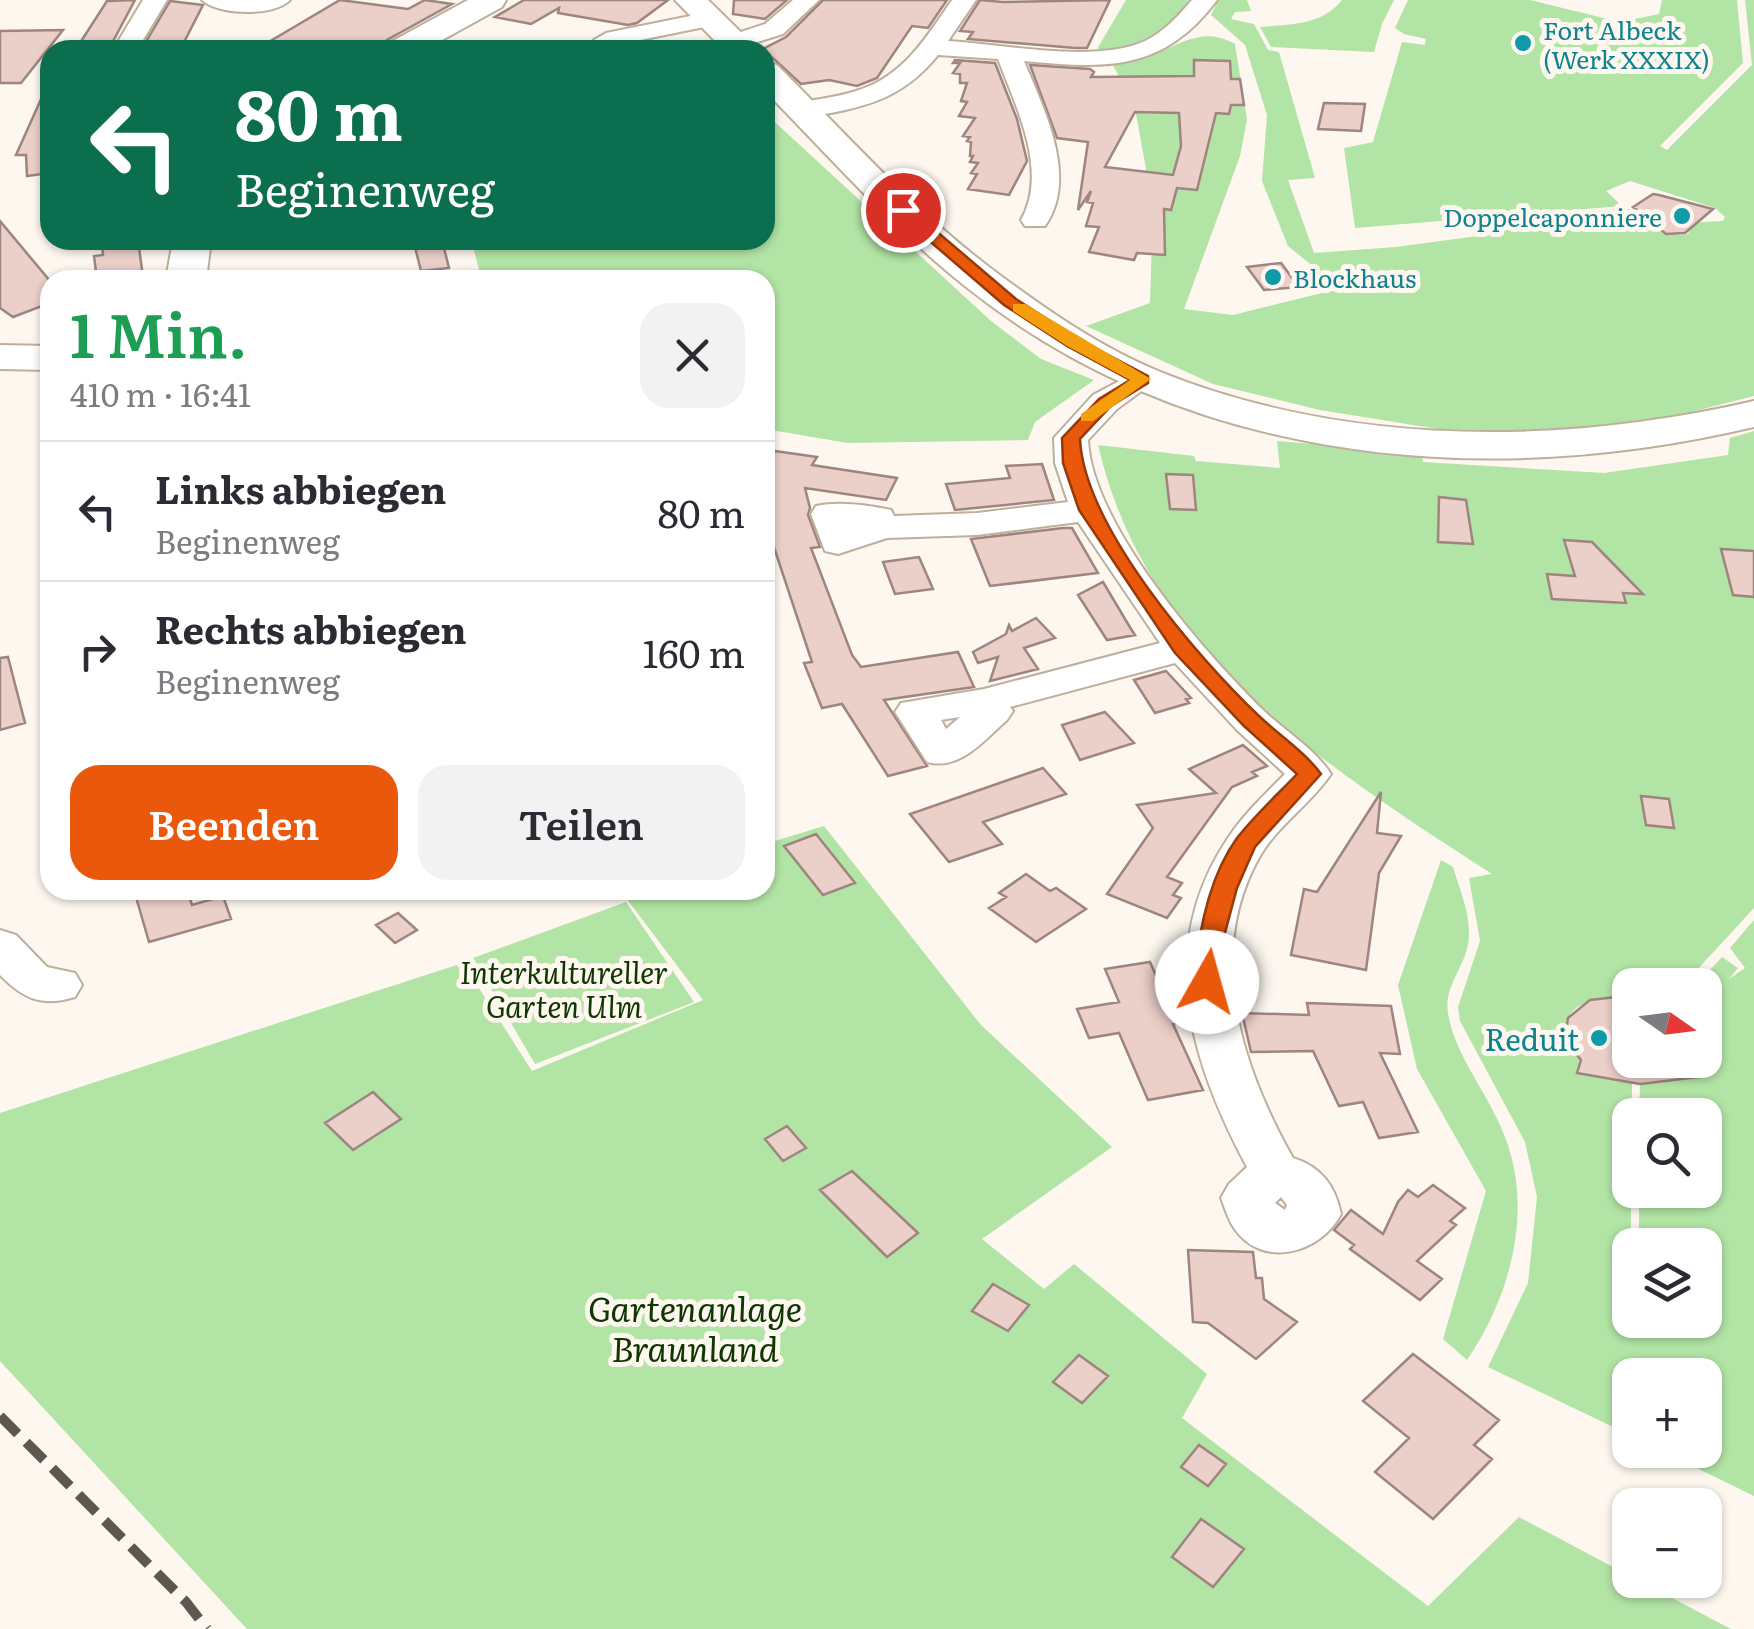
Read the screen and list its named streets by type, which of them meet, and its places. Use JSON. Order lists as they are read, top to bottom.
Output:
{
  "parks": ["Interkultureller Garten Ulm", "Gartenanlage Braunland"],
  "places": [
    "Fort Albeck (Werk XXXIX)",
    "Doppelcaponniere",
    "Blockhaus",
    "Reduit"
  ],
  "north": "right",
  "page": {
    "turn": ["80 m", "Beginenweg"],
    "heading": ["1 Min.", "410 m · 16:41"],
    "list": [
      {
        "name": "Links abbiegen",
        "note": "Beginenweg",
        "value": "80 m"
      },
      {
        "name": "Rechts abbiegen",
        "note": "Beginenweg",
        "value": "160 m"
      }
    ],
    "buttons": ["Beenden", "Teilen"],
    "map_buttons": ["+", "−"]
  }
}
